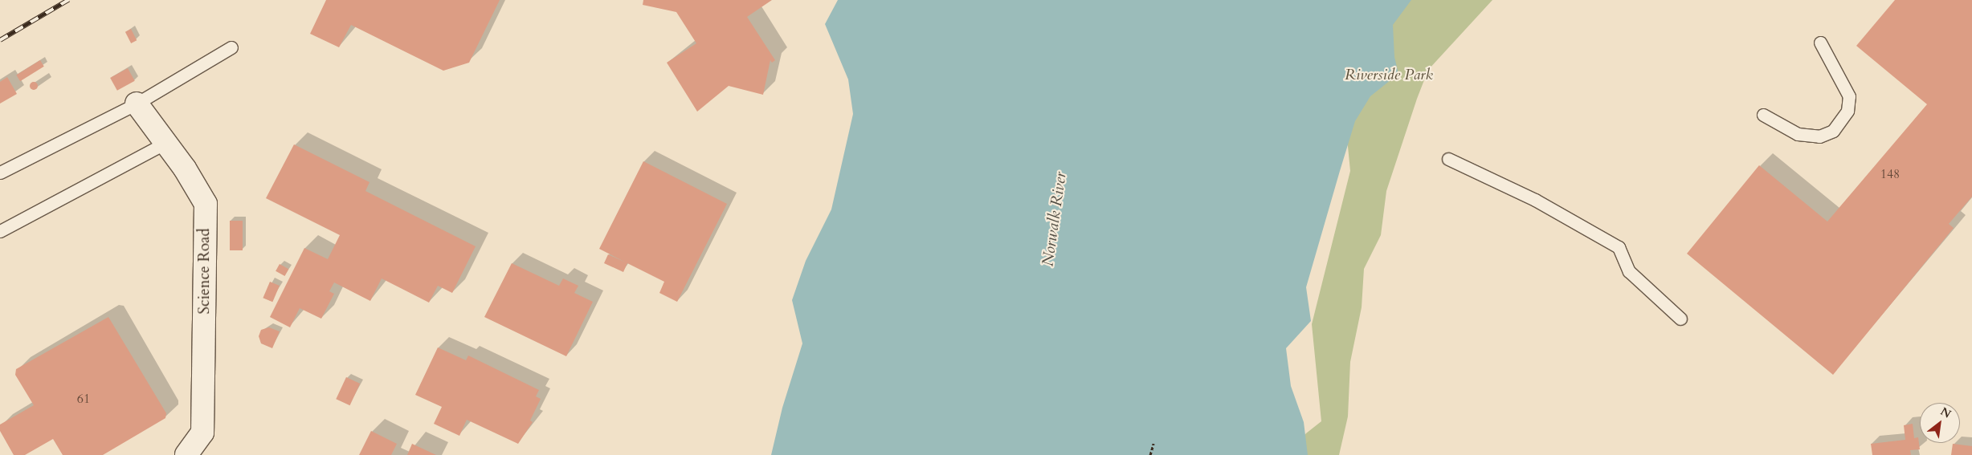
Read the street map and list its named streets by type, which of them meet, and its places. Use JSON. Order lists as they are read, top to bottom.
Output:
{
  "streets": {
    "street": ["Science Road"]
  },
  "water": ["Norwalk River"],
  "parks": ["Riverside Park"],
  "house_numbers": ["148", "61"],
  "north": "top right"
}
